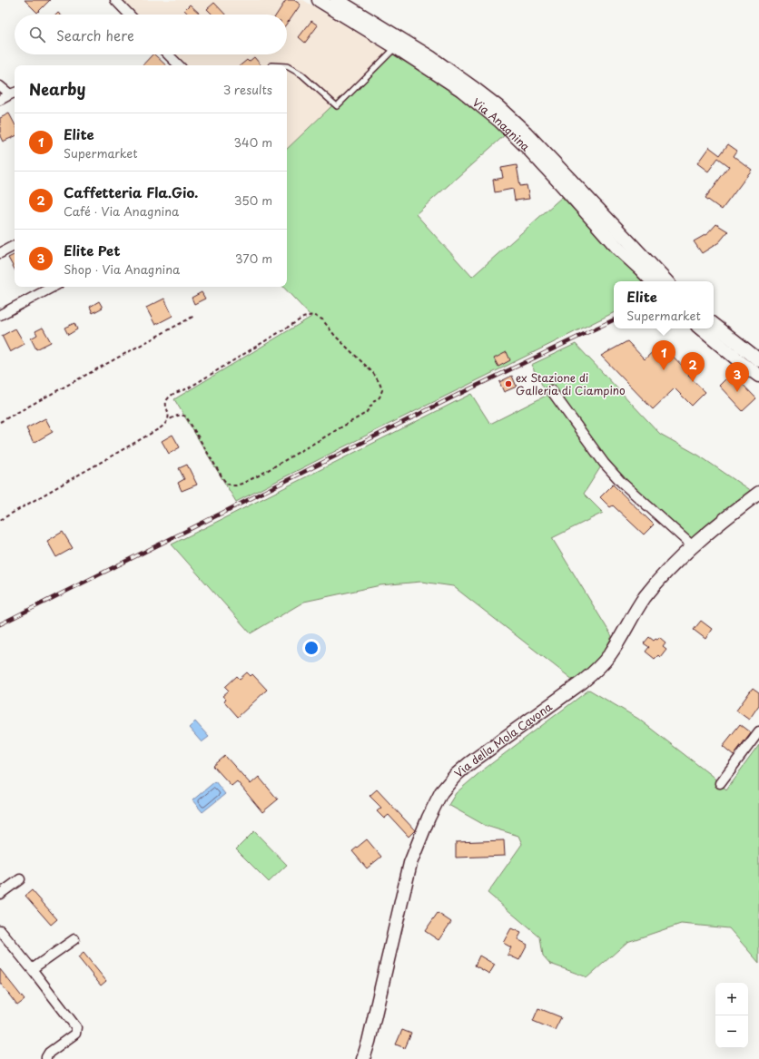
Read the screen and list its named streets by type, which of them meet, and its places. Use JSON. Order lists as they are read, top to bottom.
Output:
{
  "streets": {
    "main road": ["Via Anagnina", "Via della Mola Cavona"]
  },
  "places": ["ex Stazione di Galleria di Ciampino"],
  "page": {
    "search": "Search here",
    "heading": ["Nearby", "3 results"],
    "list": [
      {
        "mark": "1",
        "name": "Elite",
        "note": "Supermarket",
        "value": "340 m"
      },
      {
        "mark": "2",
        "name": "Caffetteria Fla.Gio.",
        "note": "Café · Via Anagnina",
        "value": "350 m"
      },
      {
        "mark": "3",
        "name": "Elite Pet",
        "note": "Shop · Via Anagnina",
        "value": "370 m"
      }
    ],
    "popup": ["Elite", "Supermarket"],
    "pins": ["1", "2", "3"],
    "map_buttons": ["+", "−"]
  }
}
